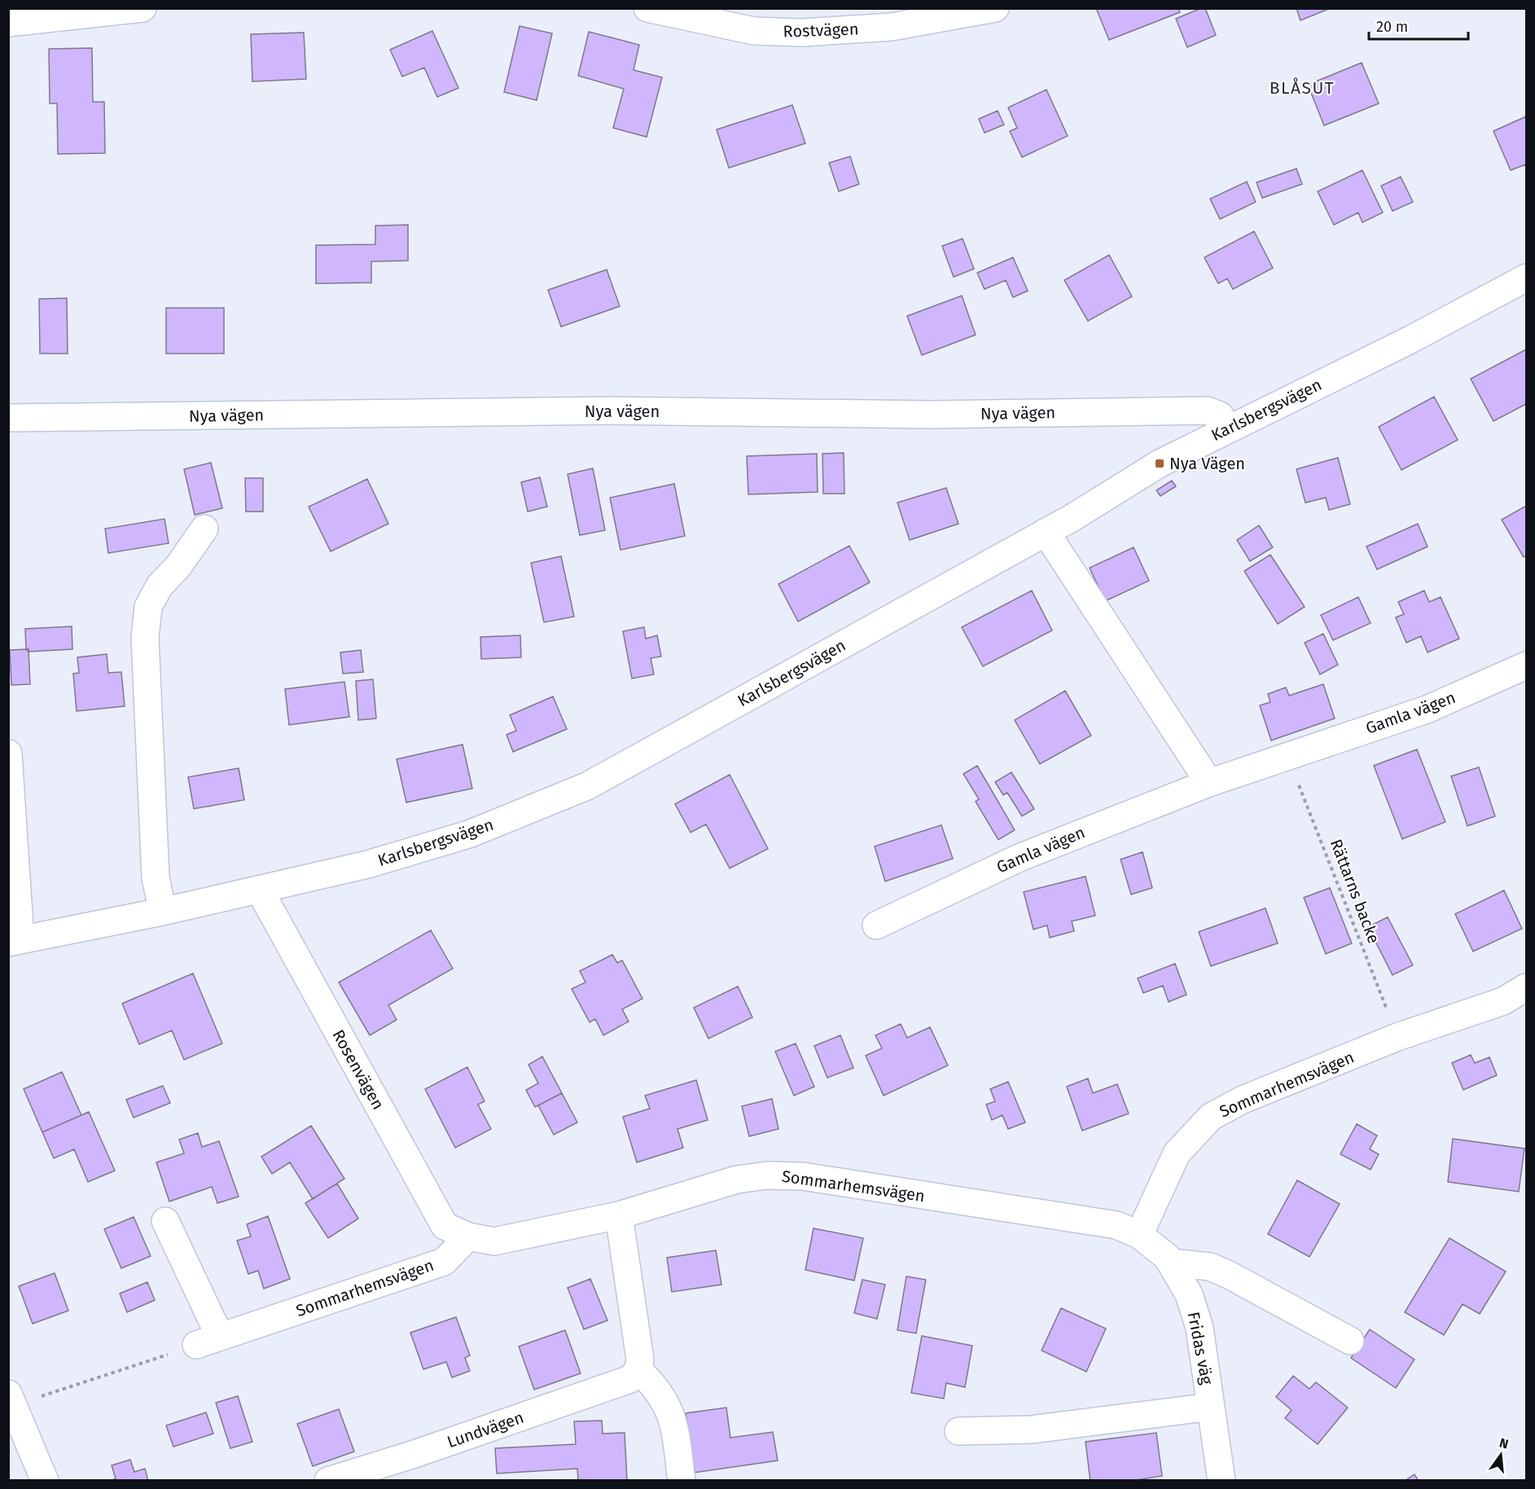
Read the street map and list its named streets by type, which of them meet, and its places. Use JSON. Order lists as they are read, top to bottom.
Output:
{
  "streets": {
    "street": [
      "Rostvägen",
      "Karlsbergsvägen",
      "Nya vägen",
      "Gamla vägen",
      "Rosenvägen",
      "Sommarhemsvägen",
      "Fridas väg",
      "Lundvägen"
    ],
    "path": ["Rättarns backe"]
  },
  "crossings": [
    ["Karlsbergsvägen", "Nya vägen"],
    ["Karlsbergsvägen", "Rosenvägen"],
    ["Gamla vägen", "Rättarns backe"],
    ["Rättarns backe", "Sommarhemsvägen"],
    ["Rosenvägen", "Sommarhemsvägen"],
    ["Sommarhemsvägen", "Fridas väg"]
  ],
  "districts": ["BLÅSUT"],
  "places": {
    "transit": ["Nya Vägen"]
  },
  "scale_bar": "20 m",
  "north": "top"
}
